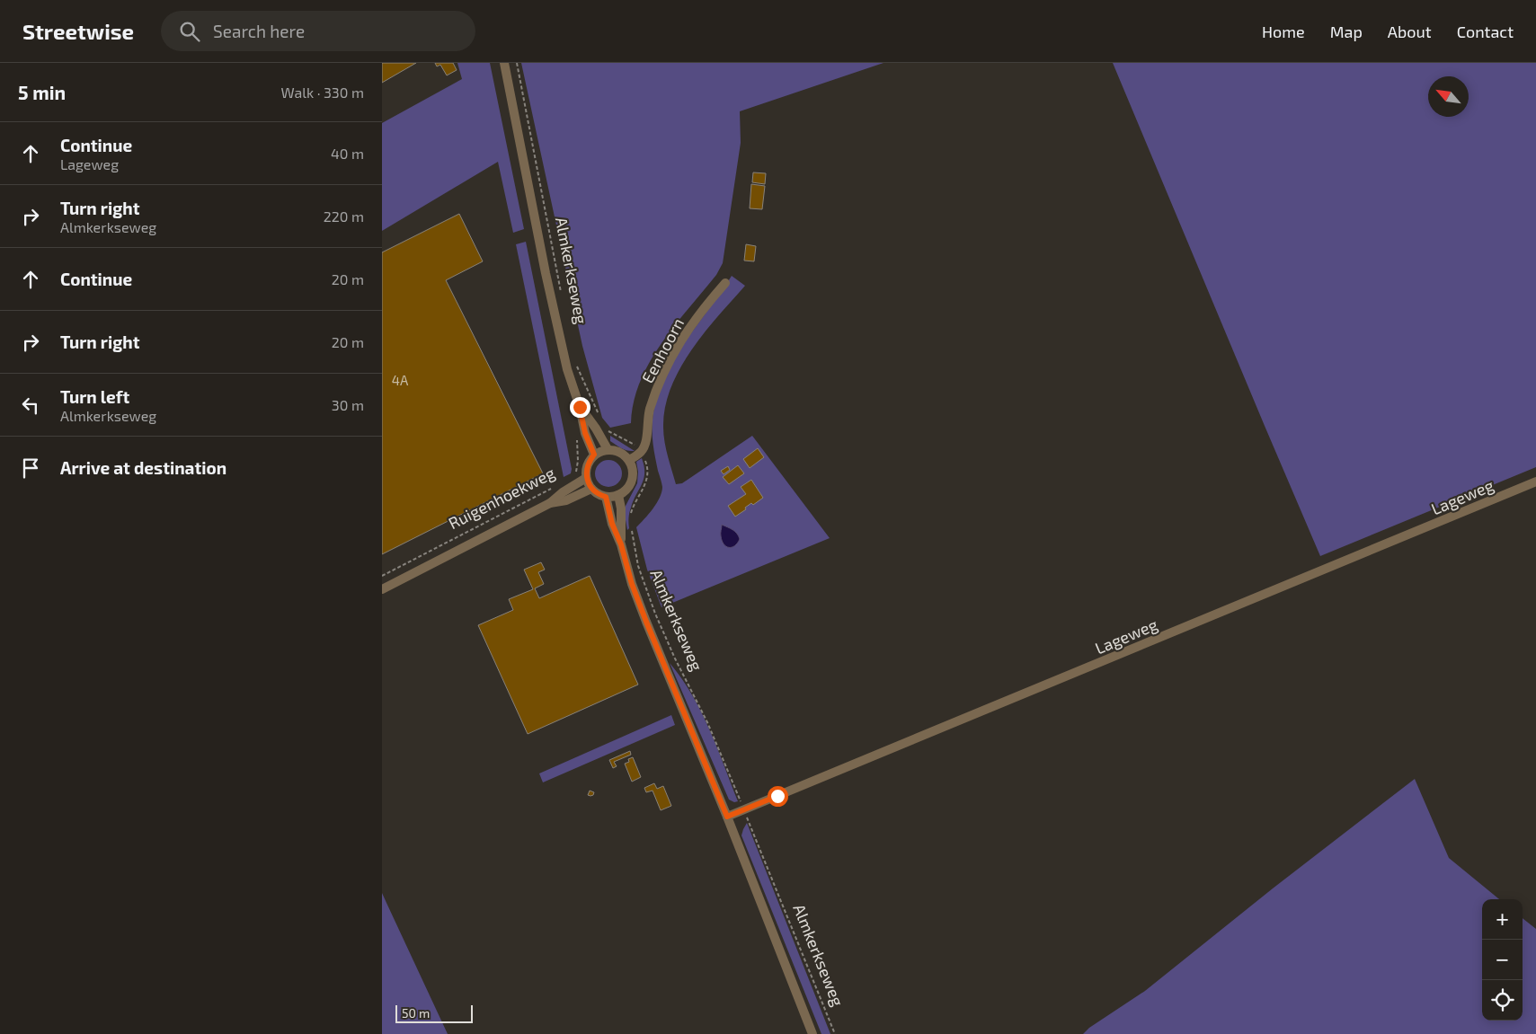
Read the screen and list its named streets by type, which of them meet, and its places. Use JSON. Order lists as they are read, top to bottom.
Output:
{
  "streets": {
    "street": [
      "Almkerkseweg",
      "Eenhoorn",
      "Lageweg",
      "Ruigenhoekweg"
    ]
  },
  "crossings": [
    ["Almkerkseweg", "Lageweg"],
    ["Almkerkseweg", "Ruigenhoekweg"]
  ],
  "house_numbers": ["4A"],
  "scale_bar": "50 m",
  "north": "top left",
  "page": {
    "header": "Streetwise",
    "search": "Search here",
    "nav": [
      "Home",
      "Map",
      "About",
      "Contact"
    ],
    "heading": ["5 min", "Walk · 330 m"],
    "list": [
      ["Continue", "Lageweg", "40 m"],
      ["Turn right", "Almkerkseweg", "220 m"],
      ["Continue", "20 m"],
      ["Turn right", "20 m"],
      ["Turn left", "Almkerkseweg", "30 m"],
      "Arrive at destination"
    ],
    "map_buttons": ["+", "−"],
    "scale": "50 m"
  }
}
